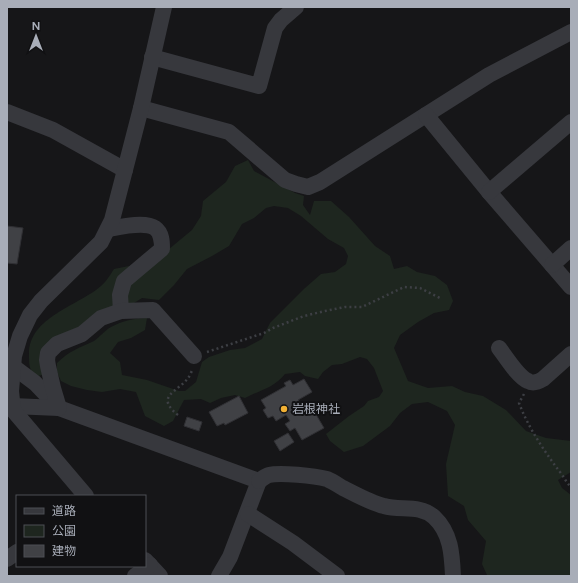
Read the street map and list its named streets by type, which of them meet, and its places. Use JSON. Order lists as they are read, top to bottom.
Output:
{
  "places": ["岩根神社"],
  "legend": ["道路", "公園", "建物"],
  "north": "top"
}
